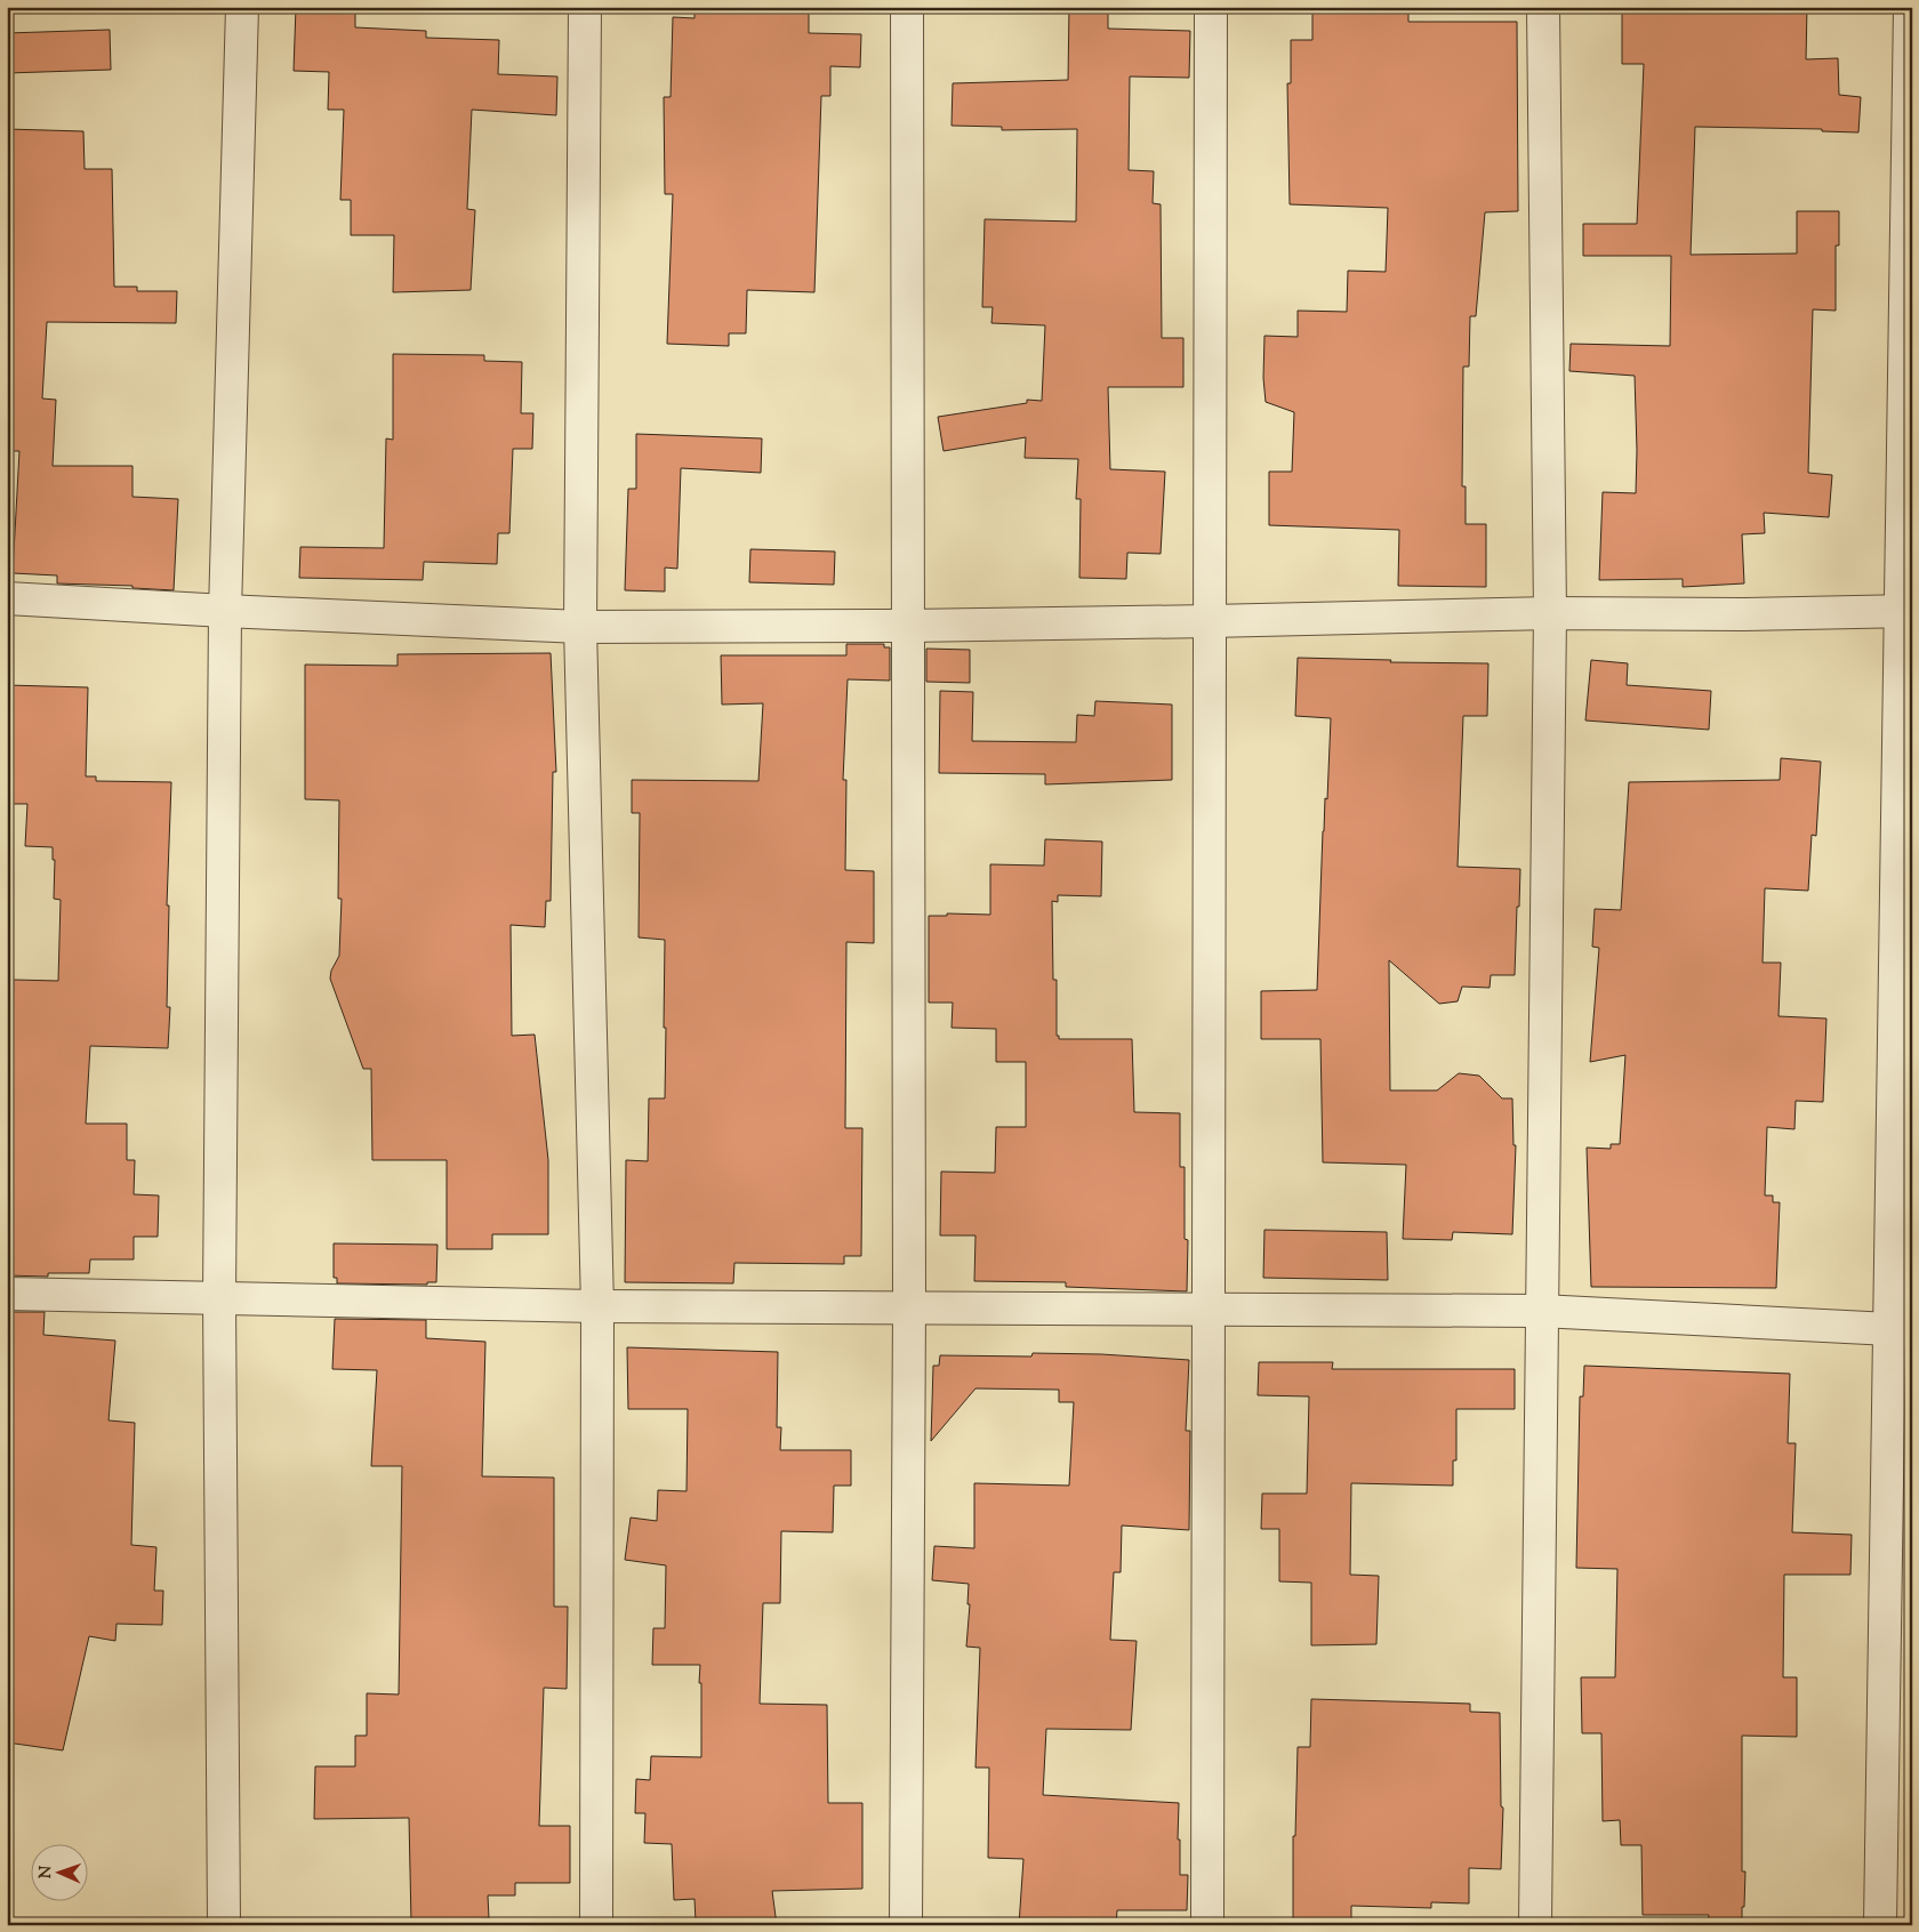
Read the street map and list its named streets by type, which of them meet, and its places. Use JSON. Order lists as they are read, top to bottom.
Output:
{
  "north": "left"
}
